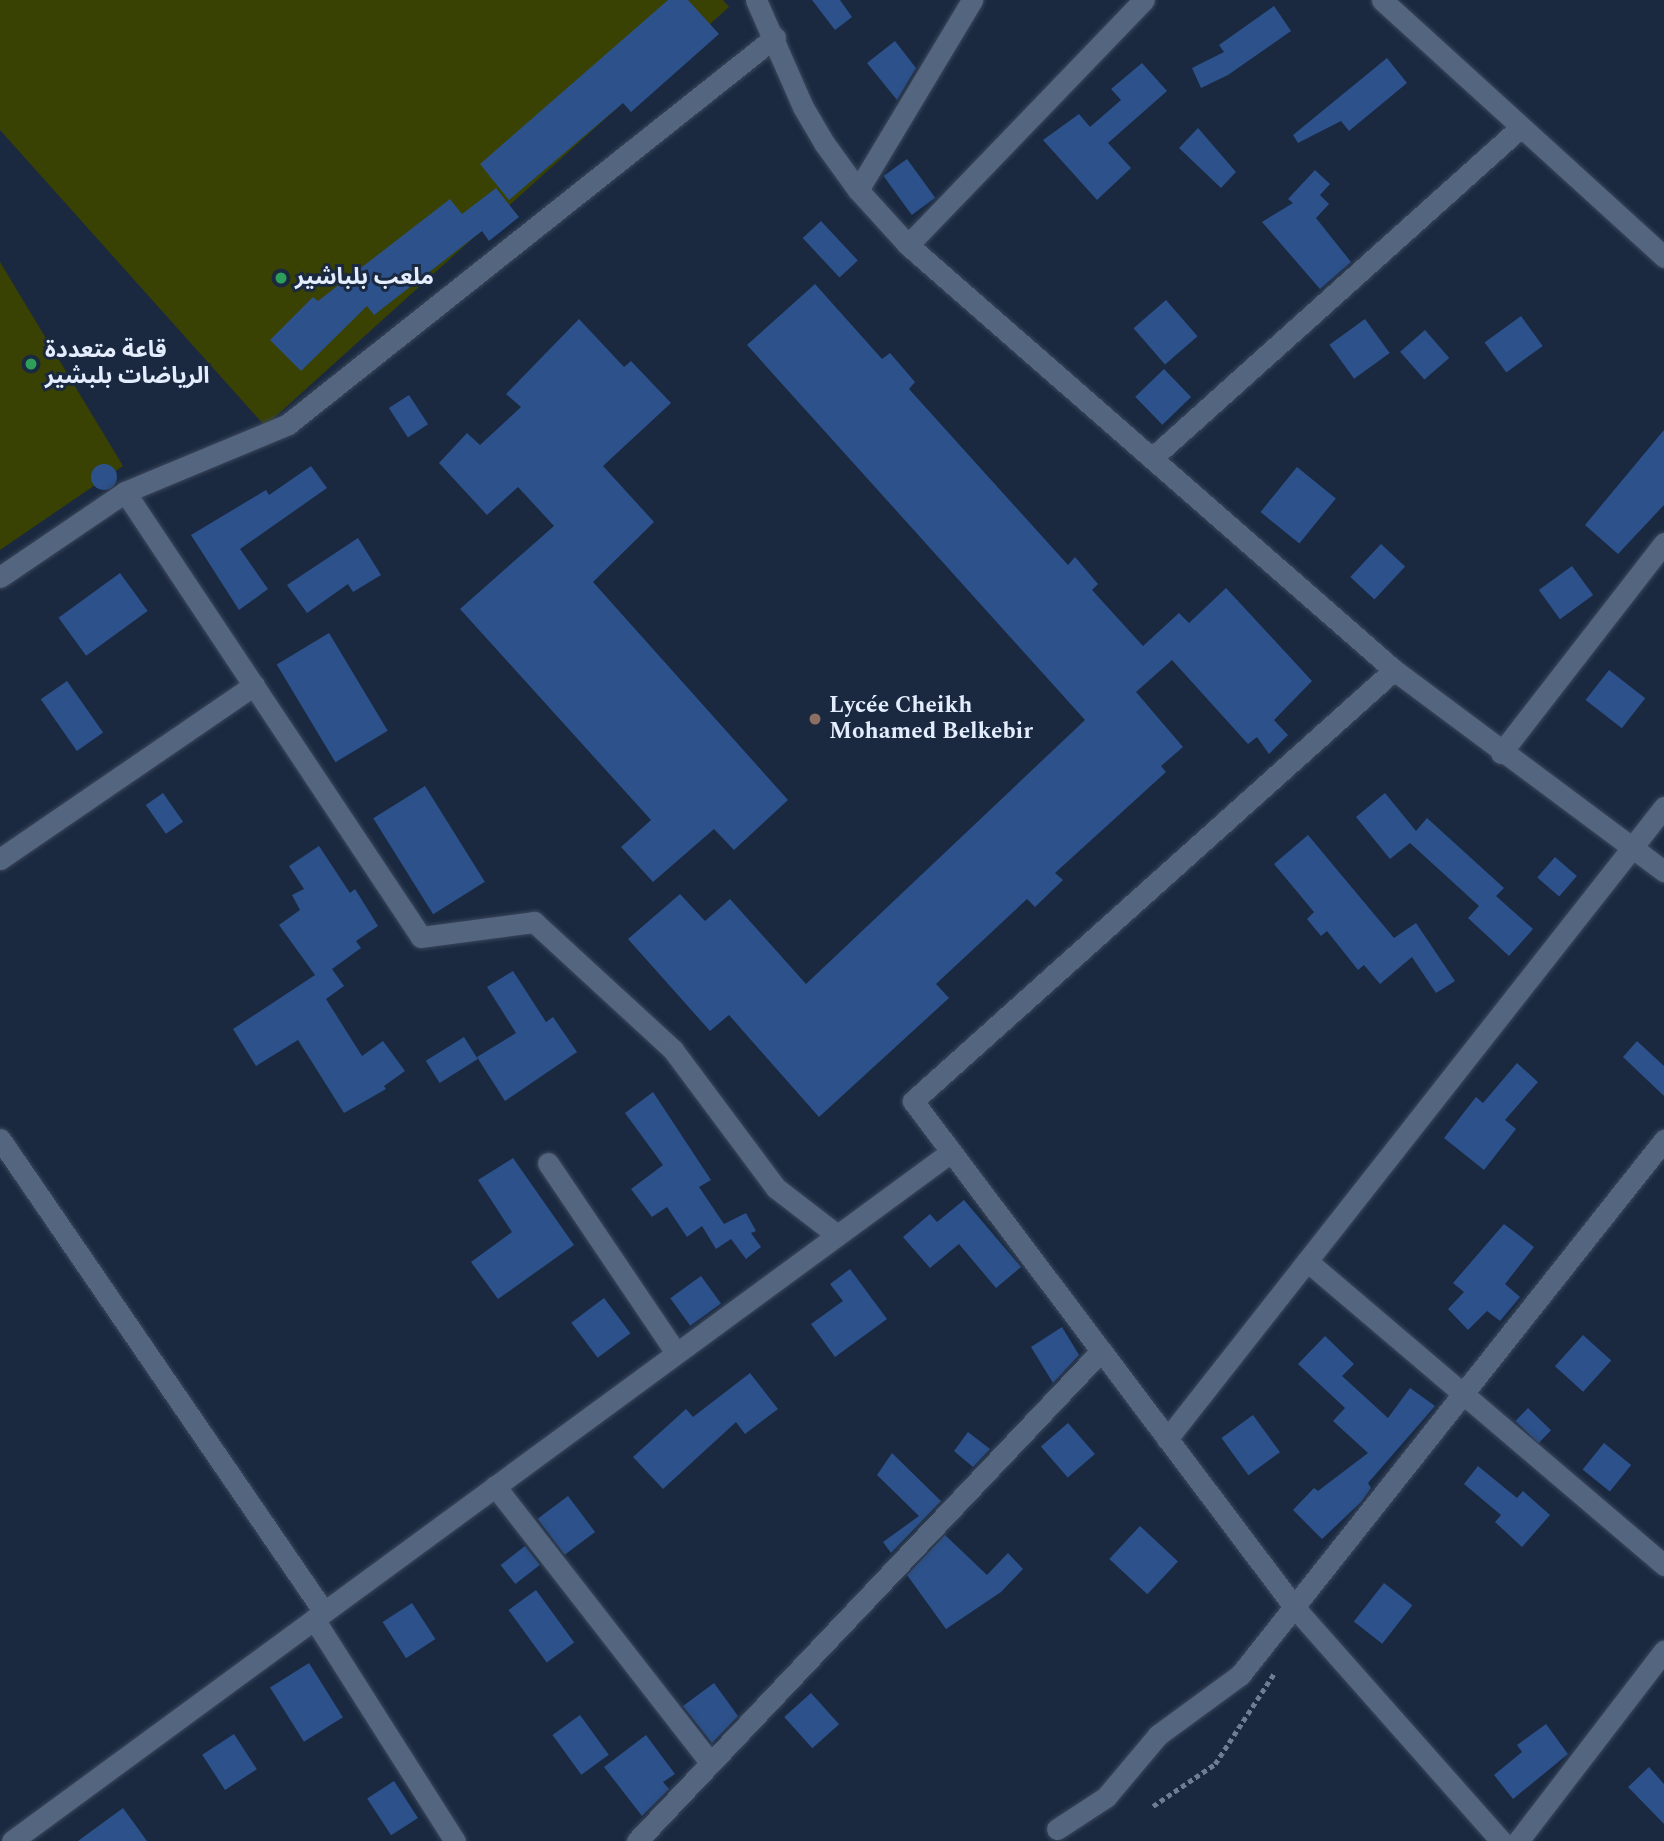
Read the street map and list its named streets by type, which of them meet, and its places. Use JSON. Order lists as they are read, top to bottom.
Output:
{
  "places": ["ملعب بلباشير", "قاعة متعددة الرياضات بلبشير", "Lycée Cheikh Mohamed Belkebir"]
}
